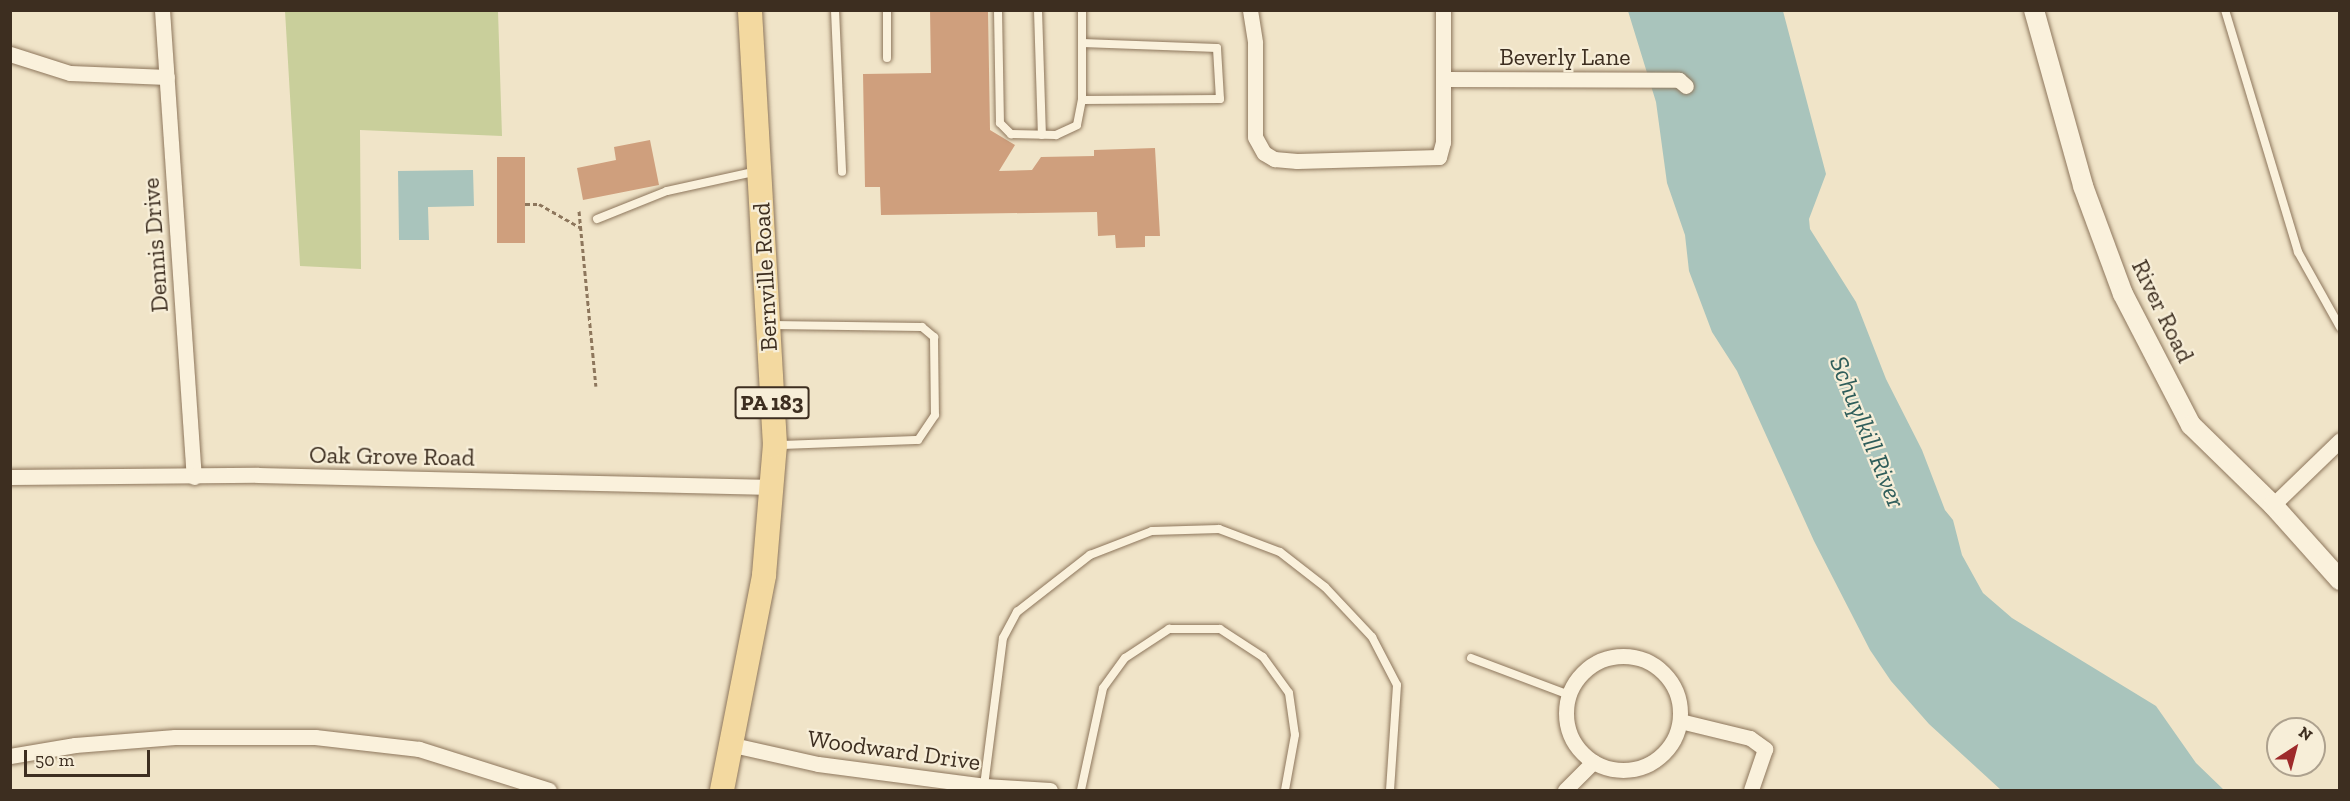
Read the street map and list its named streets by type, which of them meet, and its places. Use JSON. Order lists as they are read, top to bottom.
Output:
{
  "streets": {
    "main road": ["Bernville Road", "PA 183"],
    "street": [
      "Beverly Lane",
      "Dennis Drive",
      "River Road",
      "Oak Grove Road",
      "Woodward Drive"
    ]
  },
  "crossings": [
    ["Dennis Drive", "Oak Grove Road"],
    ["Bernville Road", "Oak Grove Road"],
    ["Bernville Road", "Woodward Drive"]
  ],
  "water": ["Schuylkill River"],
  "scale_bar": "50 m",
  "north": "top right"
}
